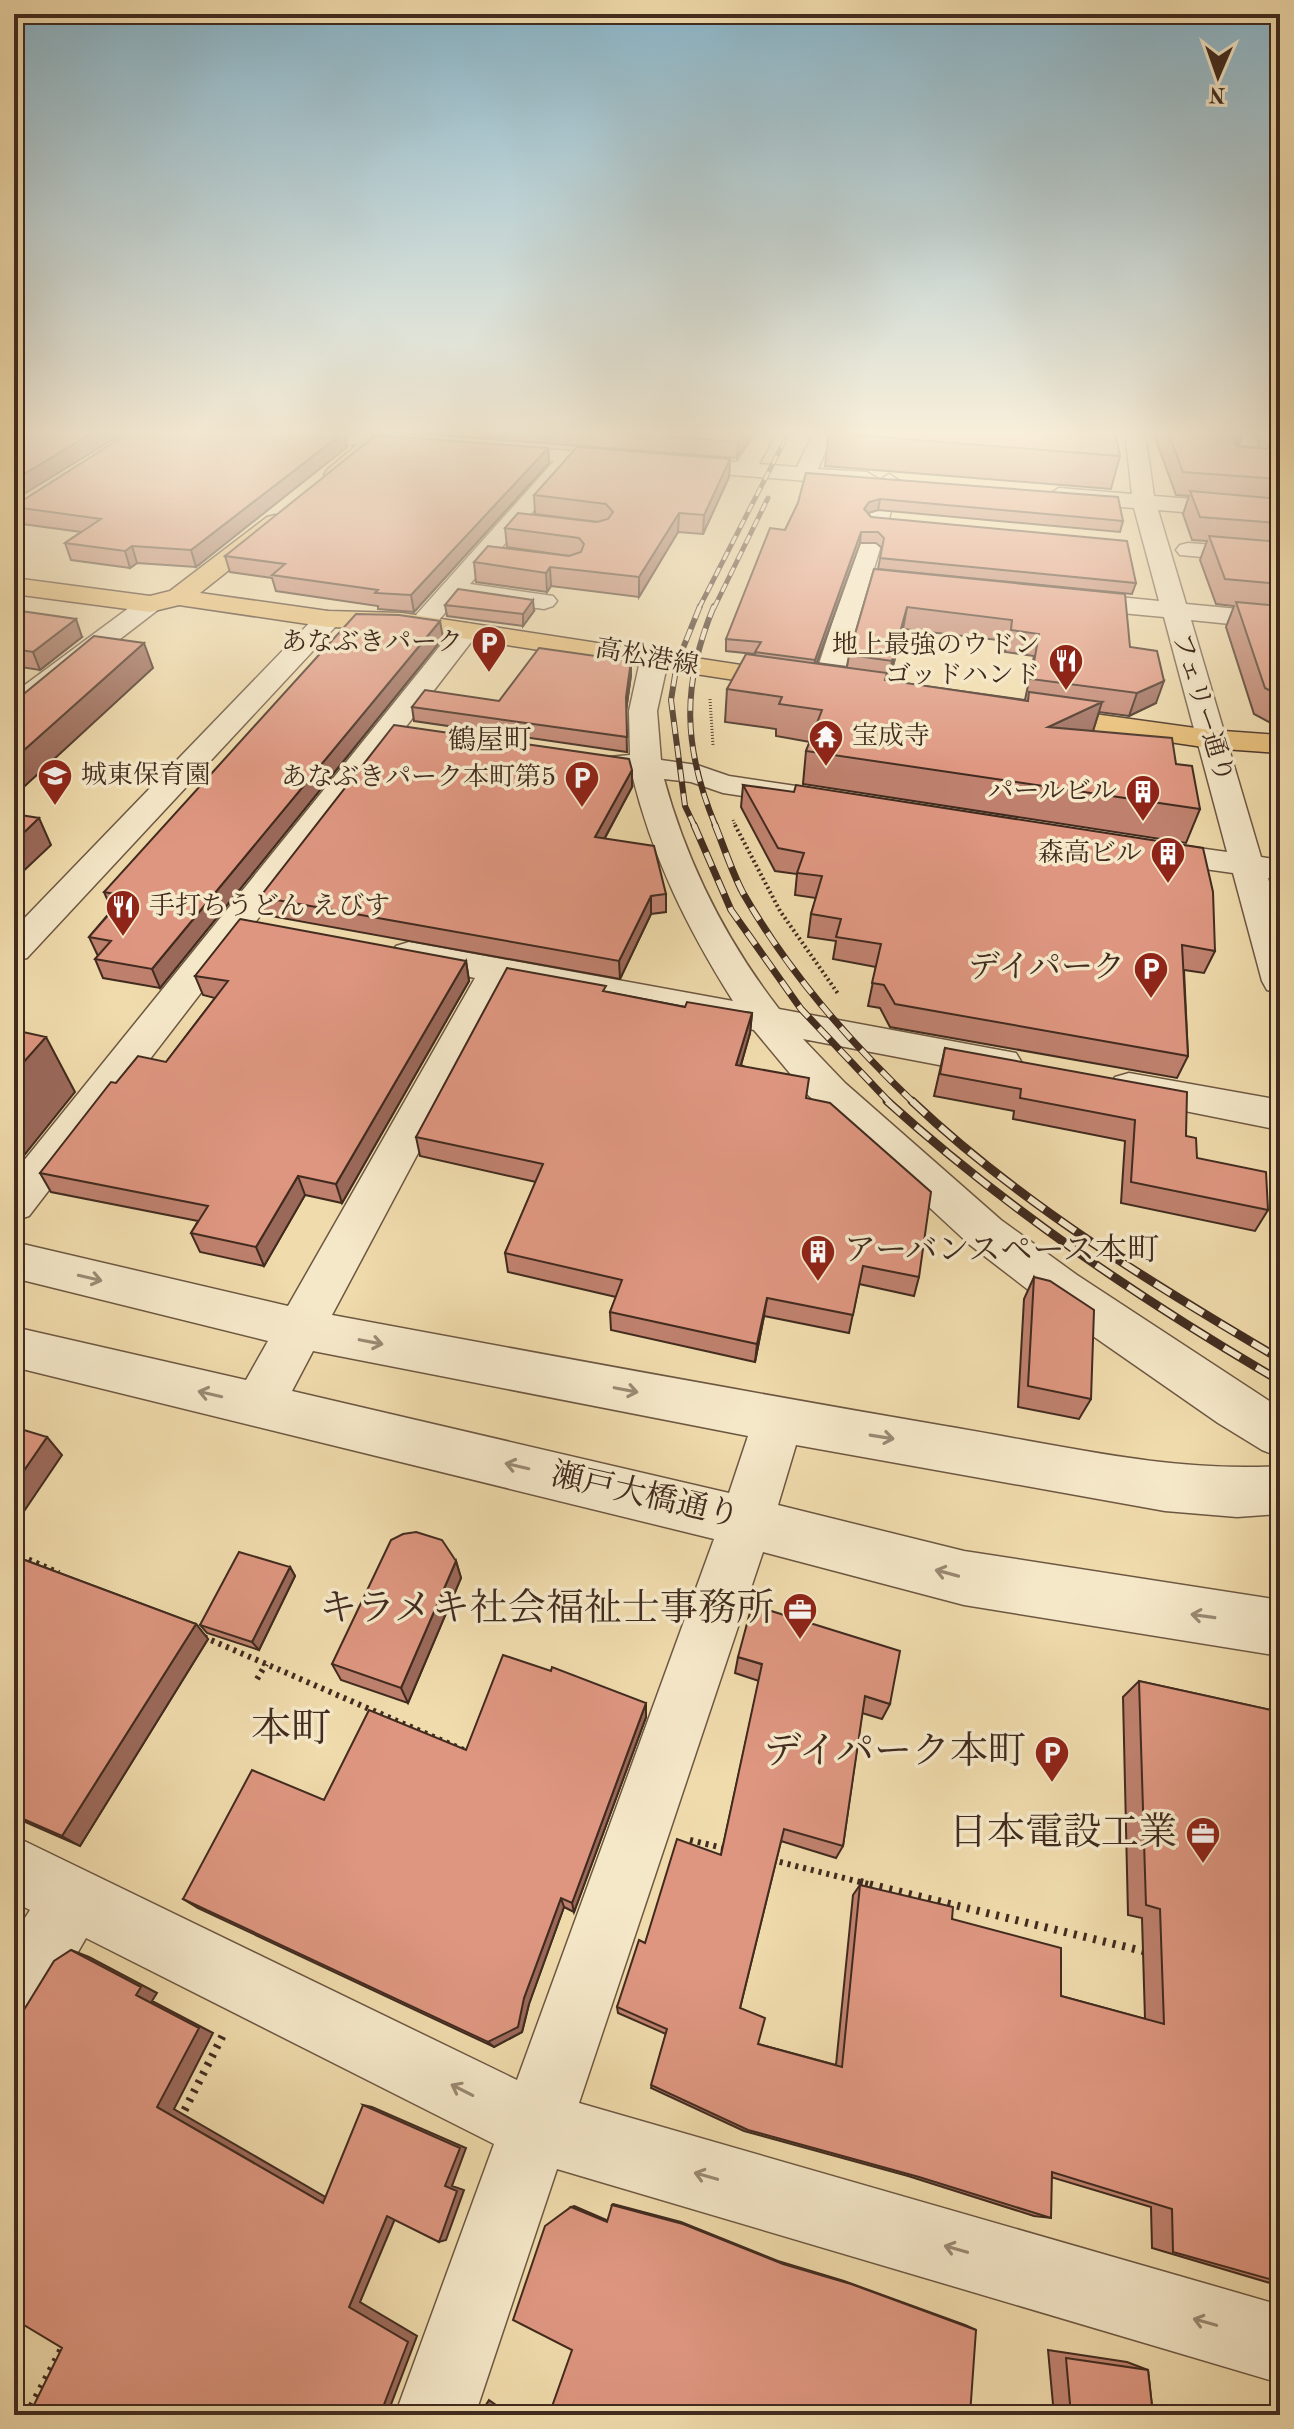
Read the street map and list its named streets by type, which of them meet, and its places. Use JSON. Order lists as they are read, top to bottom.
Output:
{
  "streets": {
    "main road": ["高松港線"],
    "street": ["フェリー通り", "瀬戸大橋通り"]
  },
  "districts": ["鶴屋町", "本町"],
  "places": {
    "parking": [
      "あなぶきパーク",
      "あなぶきパーク本町第5",
      "デイパーク",
      "デイパーク本町"
    ],
    "restaurant": ["地上最強のウドン ゴッドハンド", "手打ちうどん えびす"],
    "temple": ["宝成寺"],
    "school or university": ["城東保育園"],
    "building": ["パールビル", "森高ビル", "アーバンスペース本町"],
    "office": ["キラメキ社会福祉士事務所", "日本電設工業"]
  },
  "north": "bottom"
}
